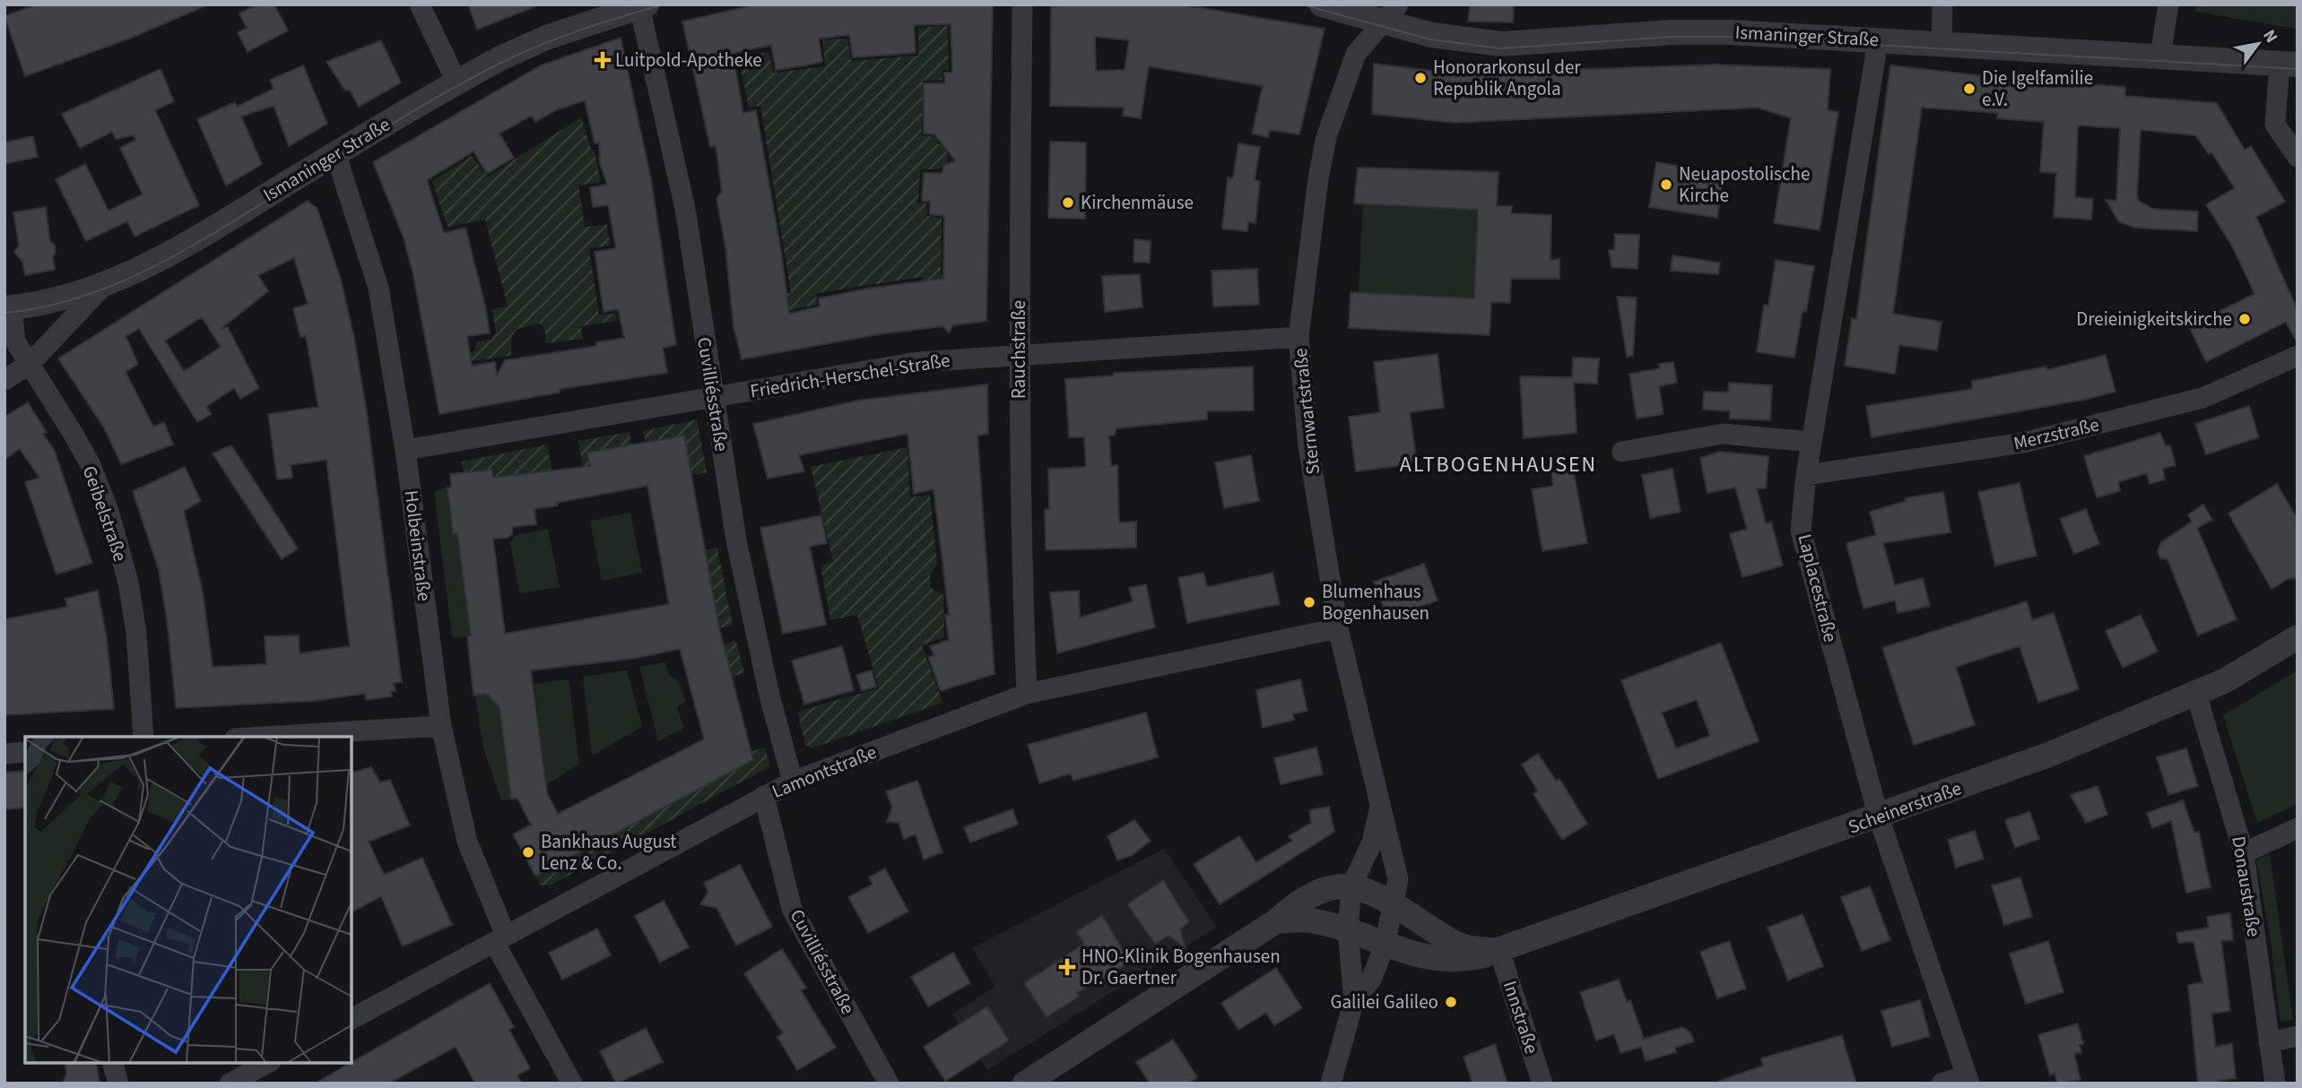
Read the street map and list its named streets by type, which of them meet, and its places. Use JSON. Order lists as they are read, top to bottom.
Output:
{
  "streets": {
    "street": [
      "Ismaninger Straße",
      "Rauchstraße",
      "Friedrich-Herschel-Straße",
      "Cuvilliésstraße",
      "Sternwartstraße",
      "Merzstraße",
      "Geibelstraße",
      "Holbeinstraße",
      "Laplacestraße",
      "Lamontstraße",
      "Scheinerstraße",
      "Donaustraße",
      "Innstraße"
    ]
  },
  "crossings": [
    ["Ismaninger Straße", "Cuvilliésstraße"],
    ["Ismaninger Straße", "Sternwartstraße"],
    ["Ismaninger Straße", "Geibelstraße"],
    ["Ismaninger Straße", "Holbeinstraße"],
    ["Ismaninger Straße", "Laplacestraße"],
    ["Rauchstraße", "Friedrich-Herschel-Straße"],
    ["Rauchstraße", "Lamontstraße"],
    ["Friedrich-Herschel-Straße", "Cuvilliésstraße"],
    ["Friedrich-Herschel-Straße", "Sternwartstraße"],
    ["Friedrich-Herschel-Straße", "Holbeinstraße"],
    ["Cuvilliésstraße", "Lamontstraße"],
    ["Sternwartstraße", "Lamontstraße"],
    ["Sternwartstraße", "Scheinerstraße"],
    ["Merzstraße", "Laplacestraße"],
    ["Holbeinstraße", "Lamontstraße"],
    ["Laplacestraße", "Scheinerstraße"],
    ["Scheinerstraße", "Donaustraße"],
    ["Scheinerstraße", "Innstraße"]
  ],
  "districts": ["ALTBOGENHAUSEN"],
  "places": {
    "health": ["Luitpold-Apotheke", "HNO-Klinik Bogenhausen Dr. Gaertner"],
    "other": [
      "Honorarkonsul der Republik Angola",
      "Die Igelfamilie e.V.",
      "Neuapostolische Kirche",
      "Kirchenmäuse",
      "Dreieinigkeitskirche",
      "Blumenhaus Bogenhausen",
      "Bankhaus August Lenz & Co.",
      "Galilei Galileo"
    ]
  },
  "north": "top right"
}
